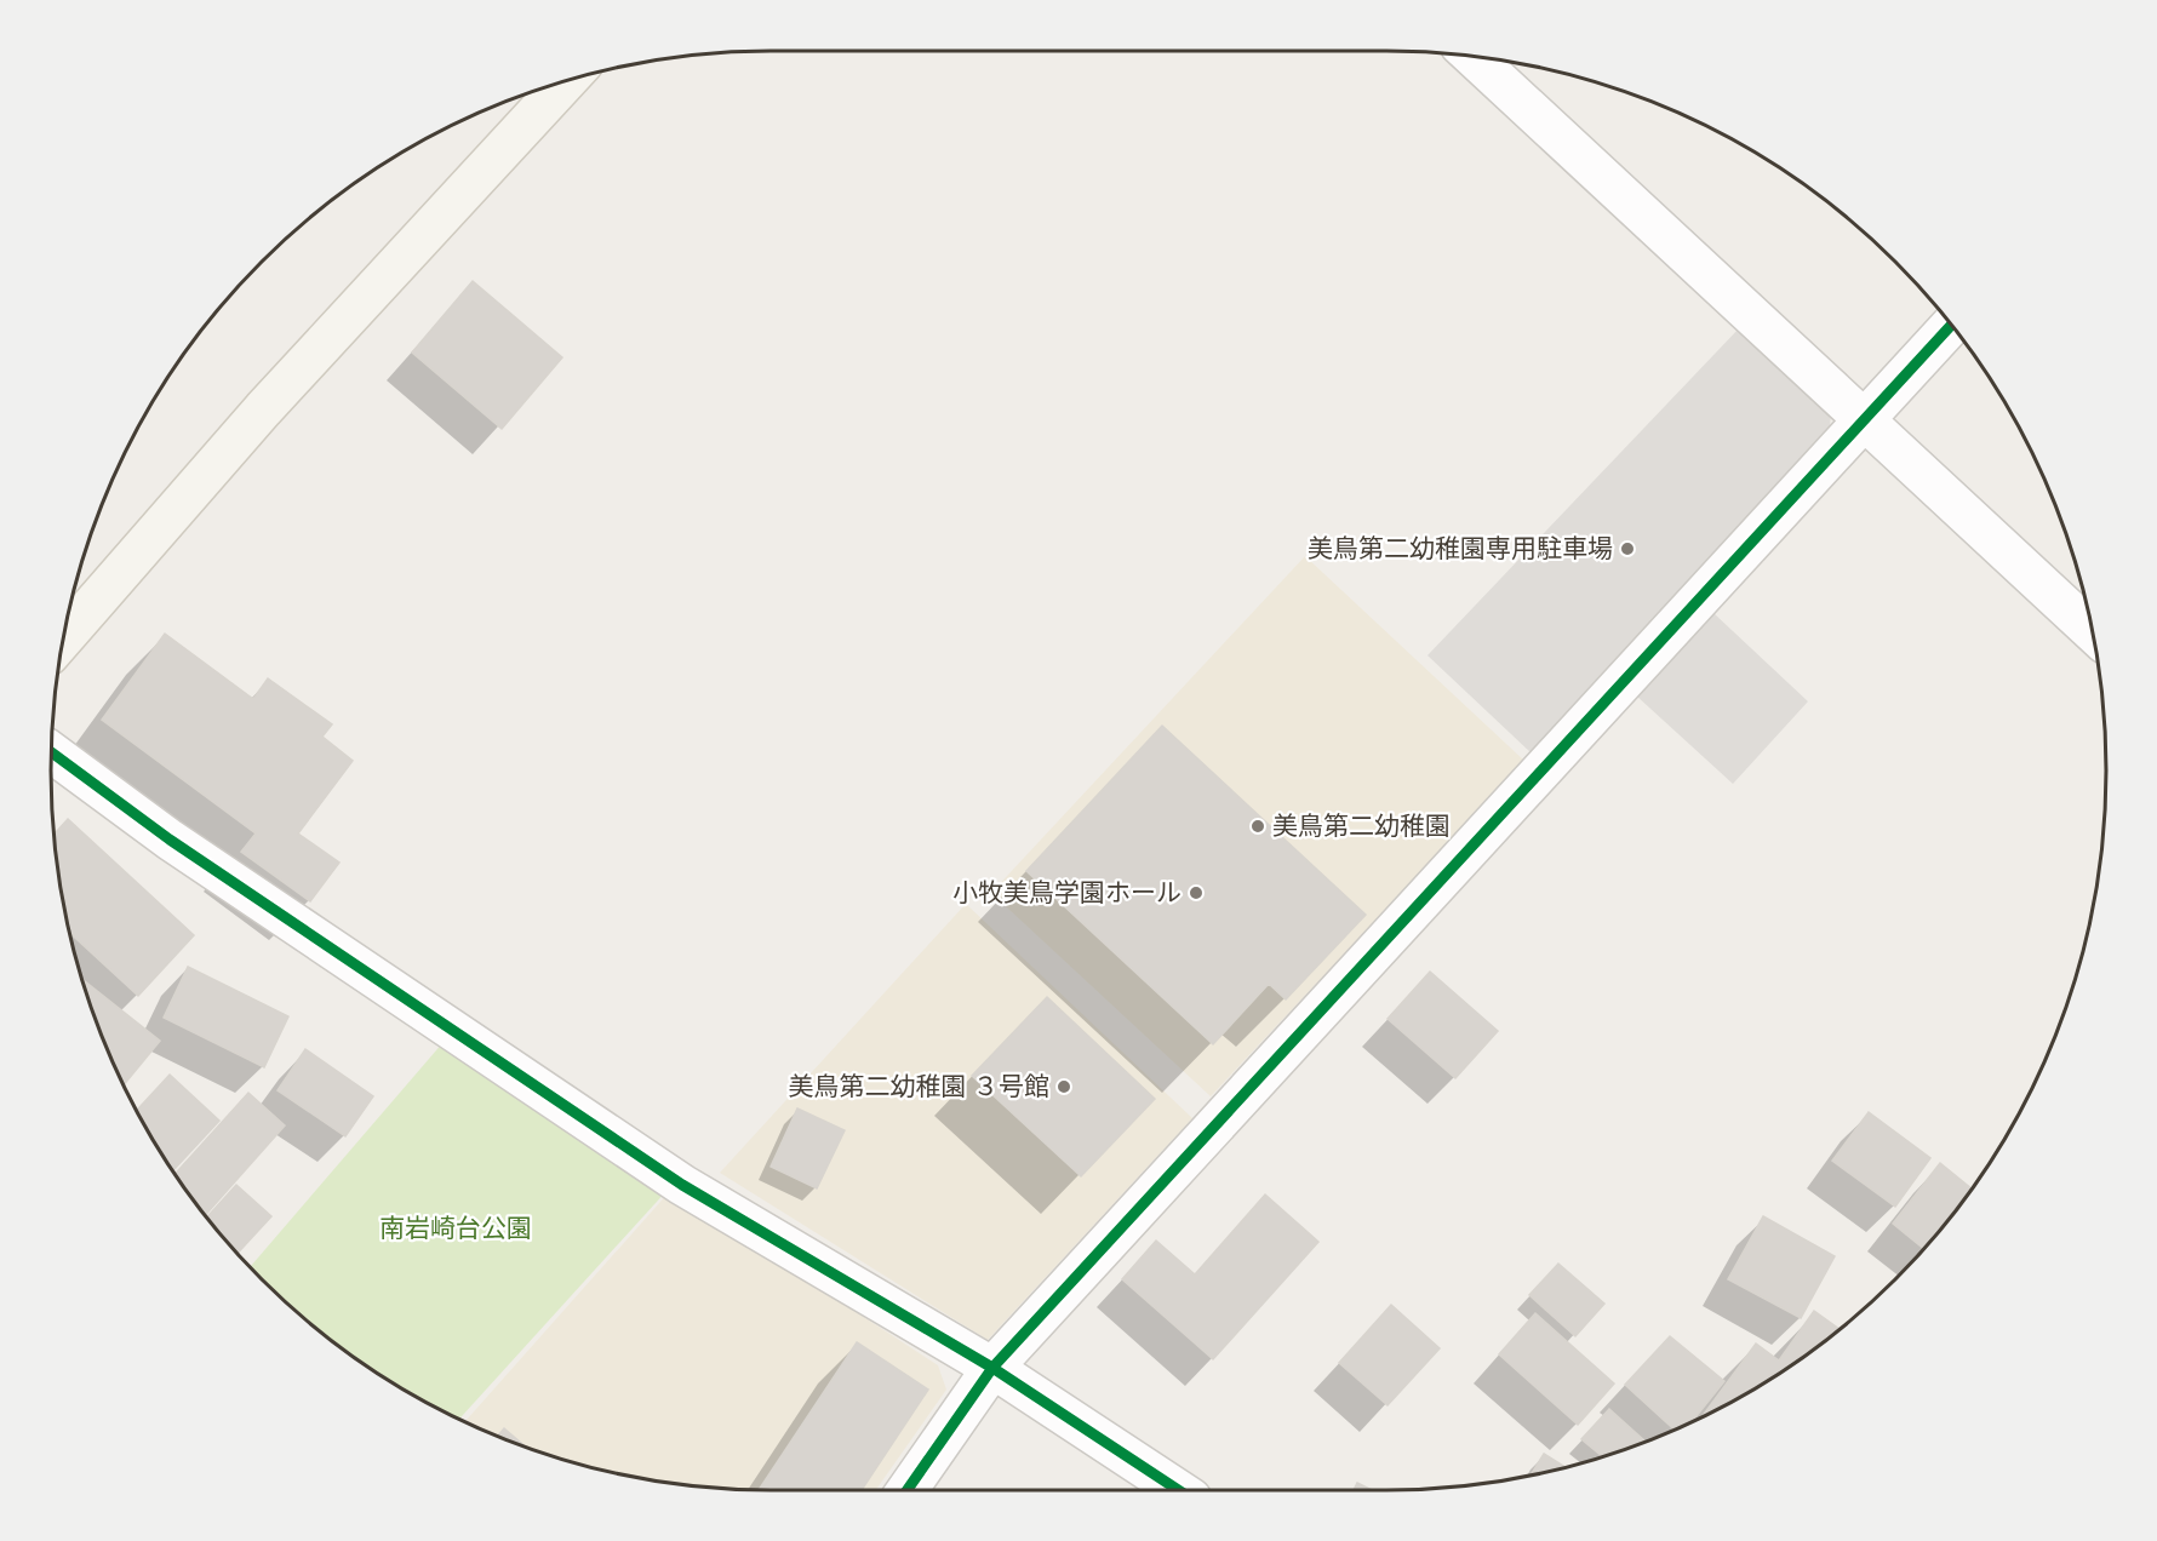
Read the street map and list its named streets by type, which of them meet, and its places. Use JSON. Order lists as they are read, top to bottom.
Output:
{
  "parks": ["南岩崎台公園"],
  "places": [
    "美鳥第二幼稚園専用駐車場",
    "美鳥第二幼稚園",
    "小牧美鳥学園ホール",
    "美鳥第二幼稚園 ３号館"
  ]
}
